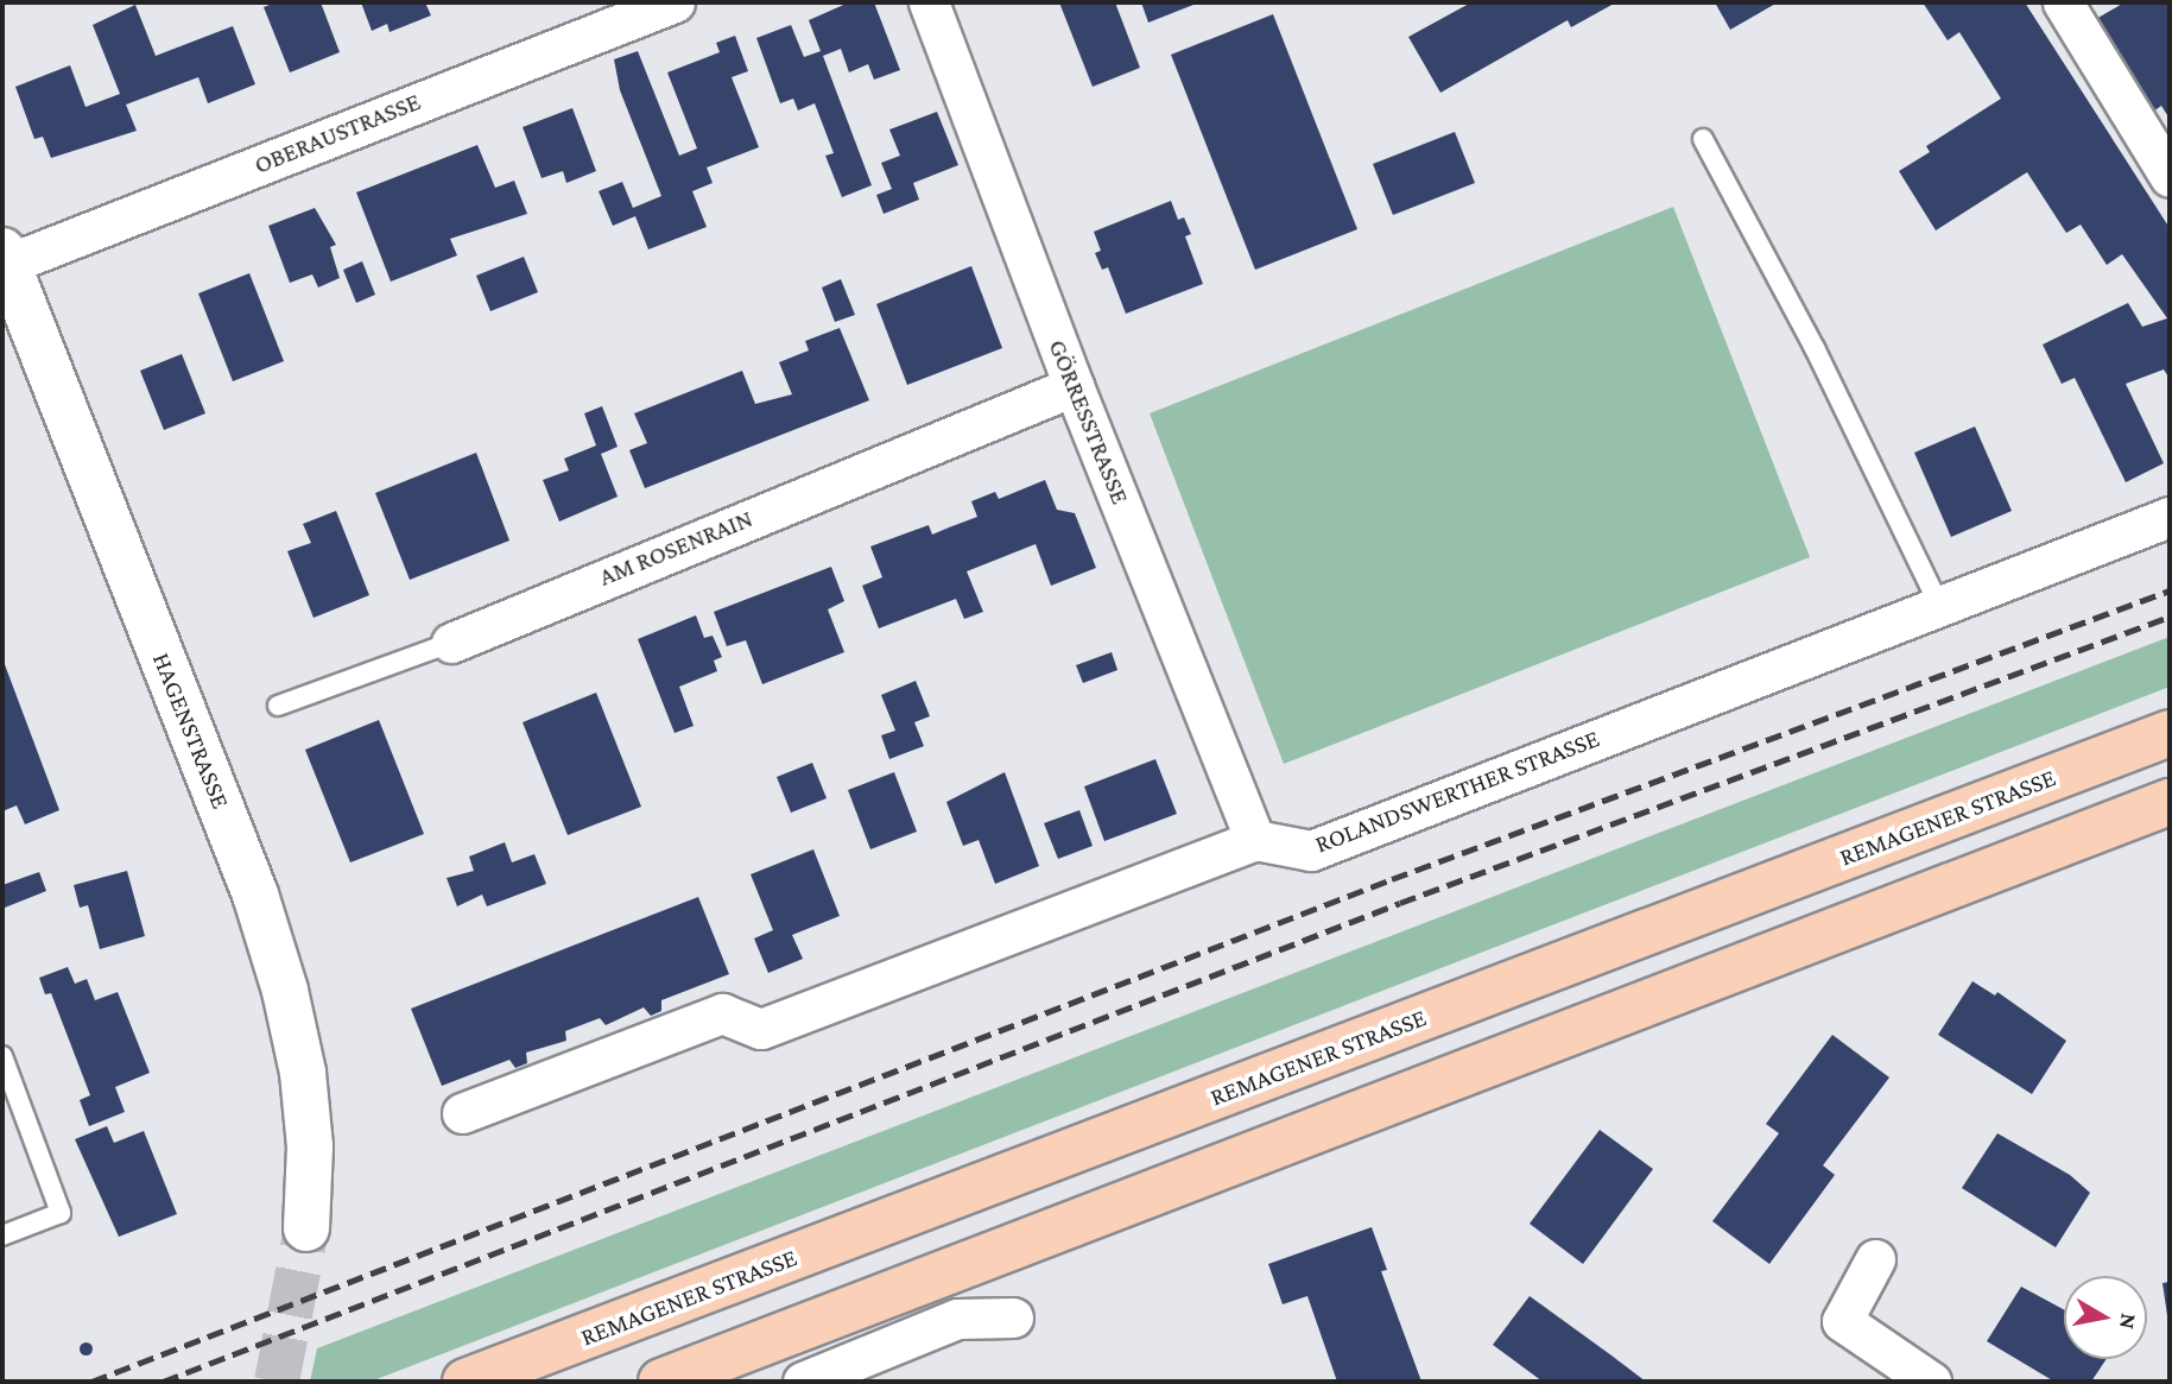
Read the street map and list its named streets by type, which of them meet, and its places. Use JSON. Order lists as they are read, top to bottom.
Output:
{
  "streets": {
    "main road": ["HAGENSTRASSE", "REMAGENER STRASSE"],
    "street": [
      "OBERAUSTRASSE",
      "GÖRRESSTRASSE",
      "AM ROSENRAIN",
      "ROLANDSWERTHER STRASSE"
    ]
  },
  "crossings": [
    ["OBERAUSTRASSE", "HAGENSTRASSE"],
    ["GÖRRESSTRASSE", "AM ROSENRAIN"],
    ["GÖRRESSTRASSE", "ROLANDSWERTHER STRASSE"]
  ],
  "north": "right"
}
